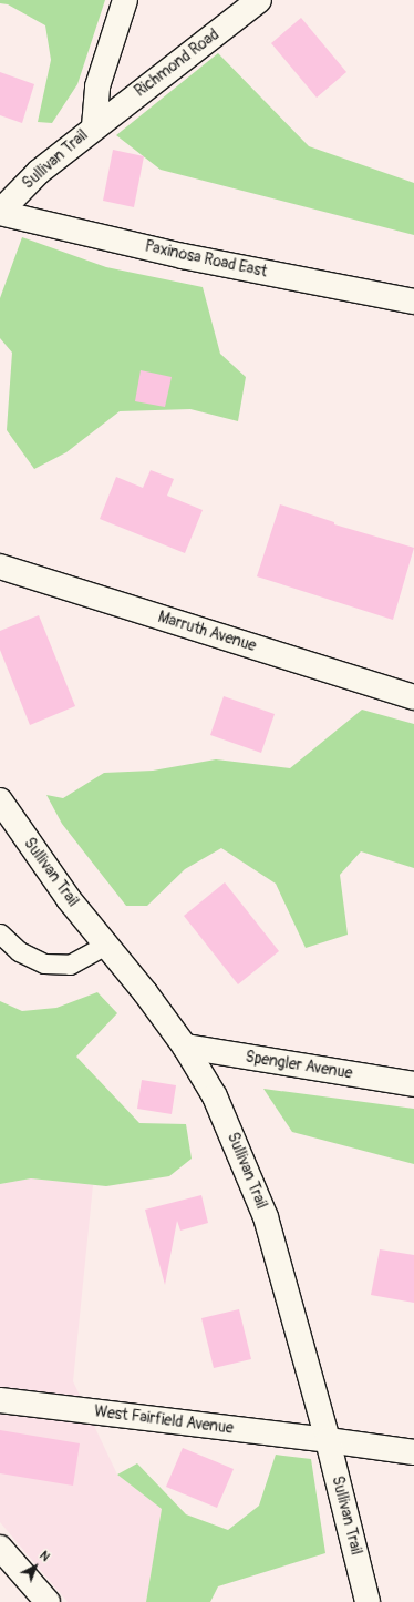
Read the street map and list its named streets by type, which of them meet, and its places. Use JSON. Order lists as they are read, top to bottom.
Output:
{
  "streets": {
    "street": [
      "Richmond Road",
      "Sullivan Trail",
      "Paxinosa Road East",
      "Marruth Avenue",
      "Spengler Avenue",
      "West Fairfield Avenue"
    ]
  },
  "crossings": [
    ["Richmond Road", "Sullivan Trail"],
    ["Sullivan Trail", "Paxinosa Road East"],
    ["Sullivan Trail", "Spengler Avenue"],
    ["Sullivan Trail", "West Fairfield Avenue"]
  ],
  "north": "top right"
}
